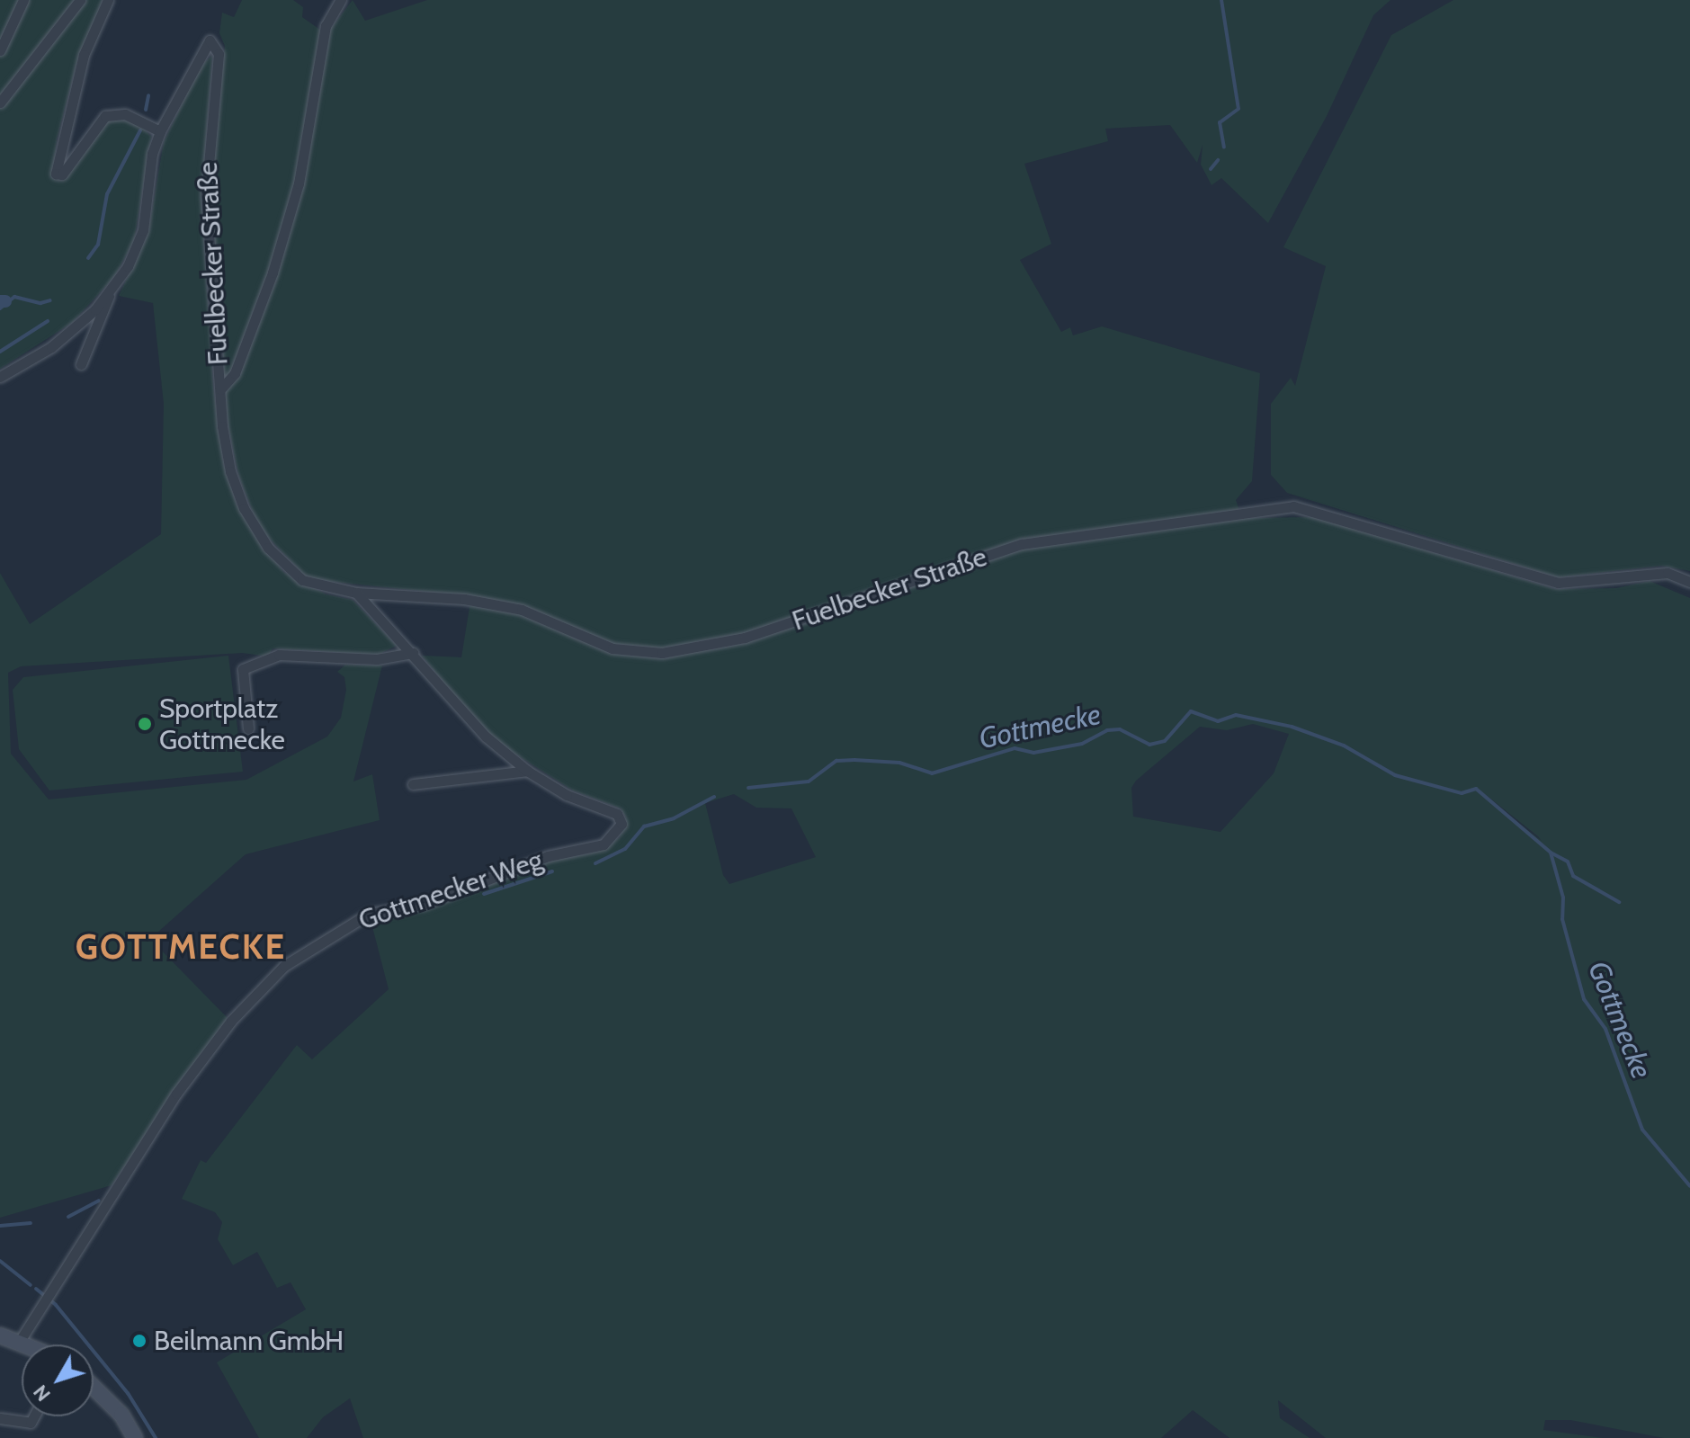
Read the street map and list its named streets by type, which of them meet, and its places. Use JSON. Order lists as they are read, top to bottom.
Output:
{
  "streets": {
    "street": ["Fuelbecker Straße", "Gottmecker Weg"]
  },
  "crossings": [
    ["Fuelbecker Straße", "Gottmecker Weg"]
  ],
  "districts": ["GOTTMECKE"],
  "water": ["Gottmecke"],
  "places": ["Sportplatz Gottmecke", "Beilmann GmbH"],
  "north": "bottom left"
}
